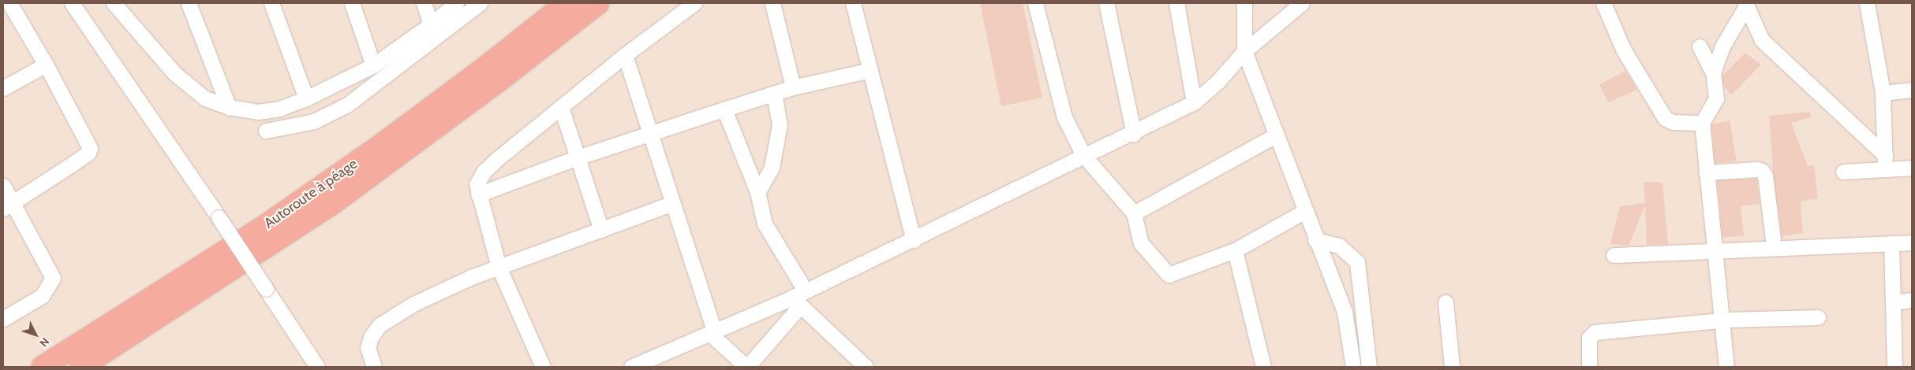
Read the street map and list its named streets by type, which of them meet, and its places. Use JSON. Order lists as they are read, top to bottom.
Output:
{
  "streets": {
    "highway": ["Autoroute à péage"]
  },
  "north": "bottom right"
}
